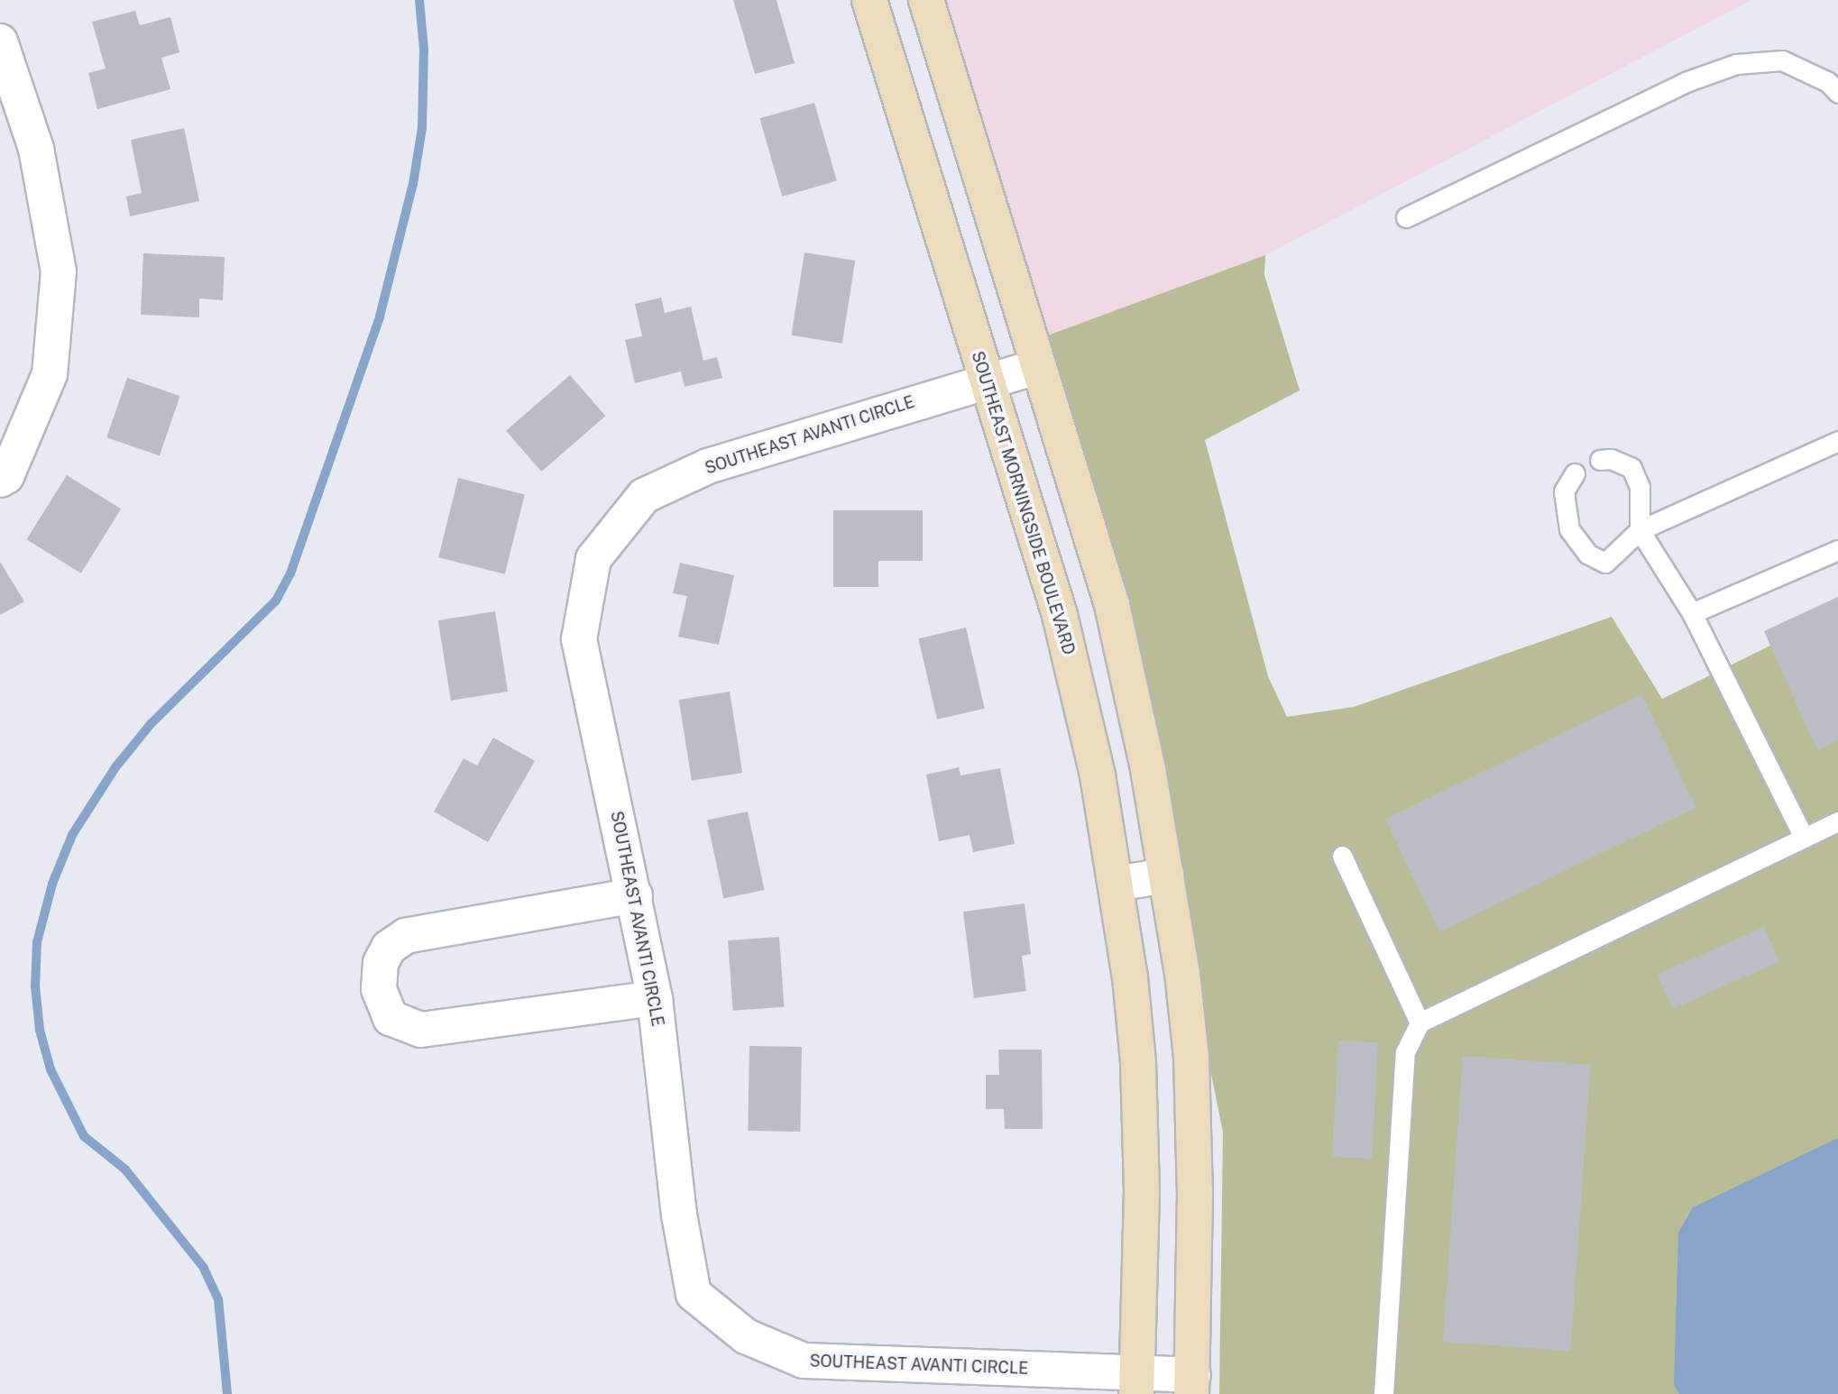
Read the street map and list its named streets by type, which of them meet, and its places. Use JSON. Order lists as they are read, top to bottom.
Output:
{
  "streets": {
    "street": ["SOUTHEAST AVANTI CIRCLE", "SOUTHEAST MORNINGSIDE BOULEVARD"]
  },
  "crossings": [
    ["SOUTHEAST AVANTI CIRCLE", "SOUTHEAST MORNINGSIDE BOULEVARD"]
  ]
}
